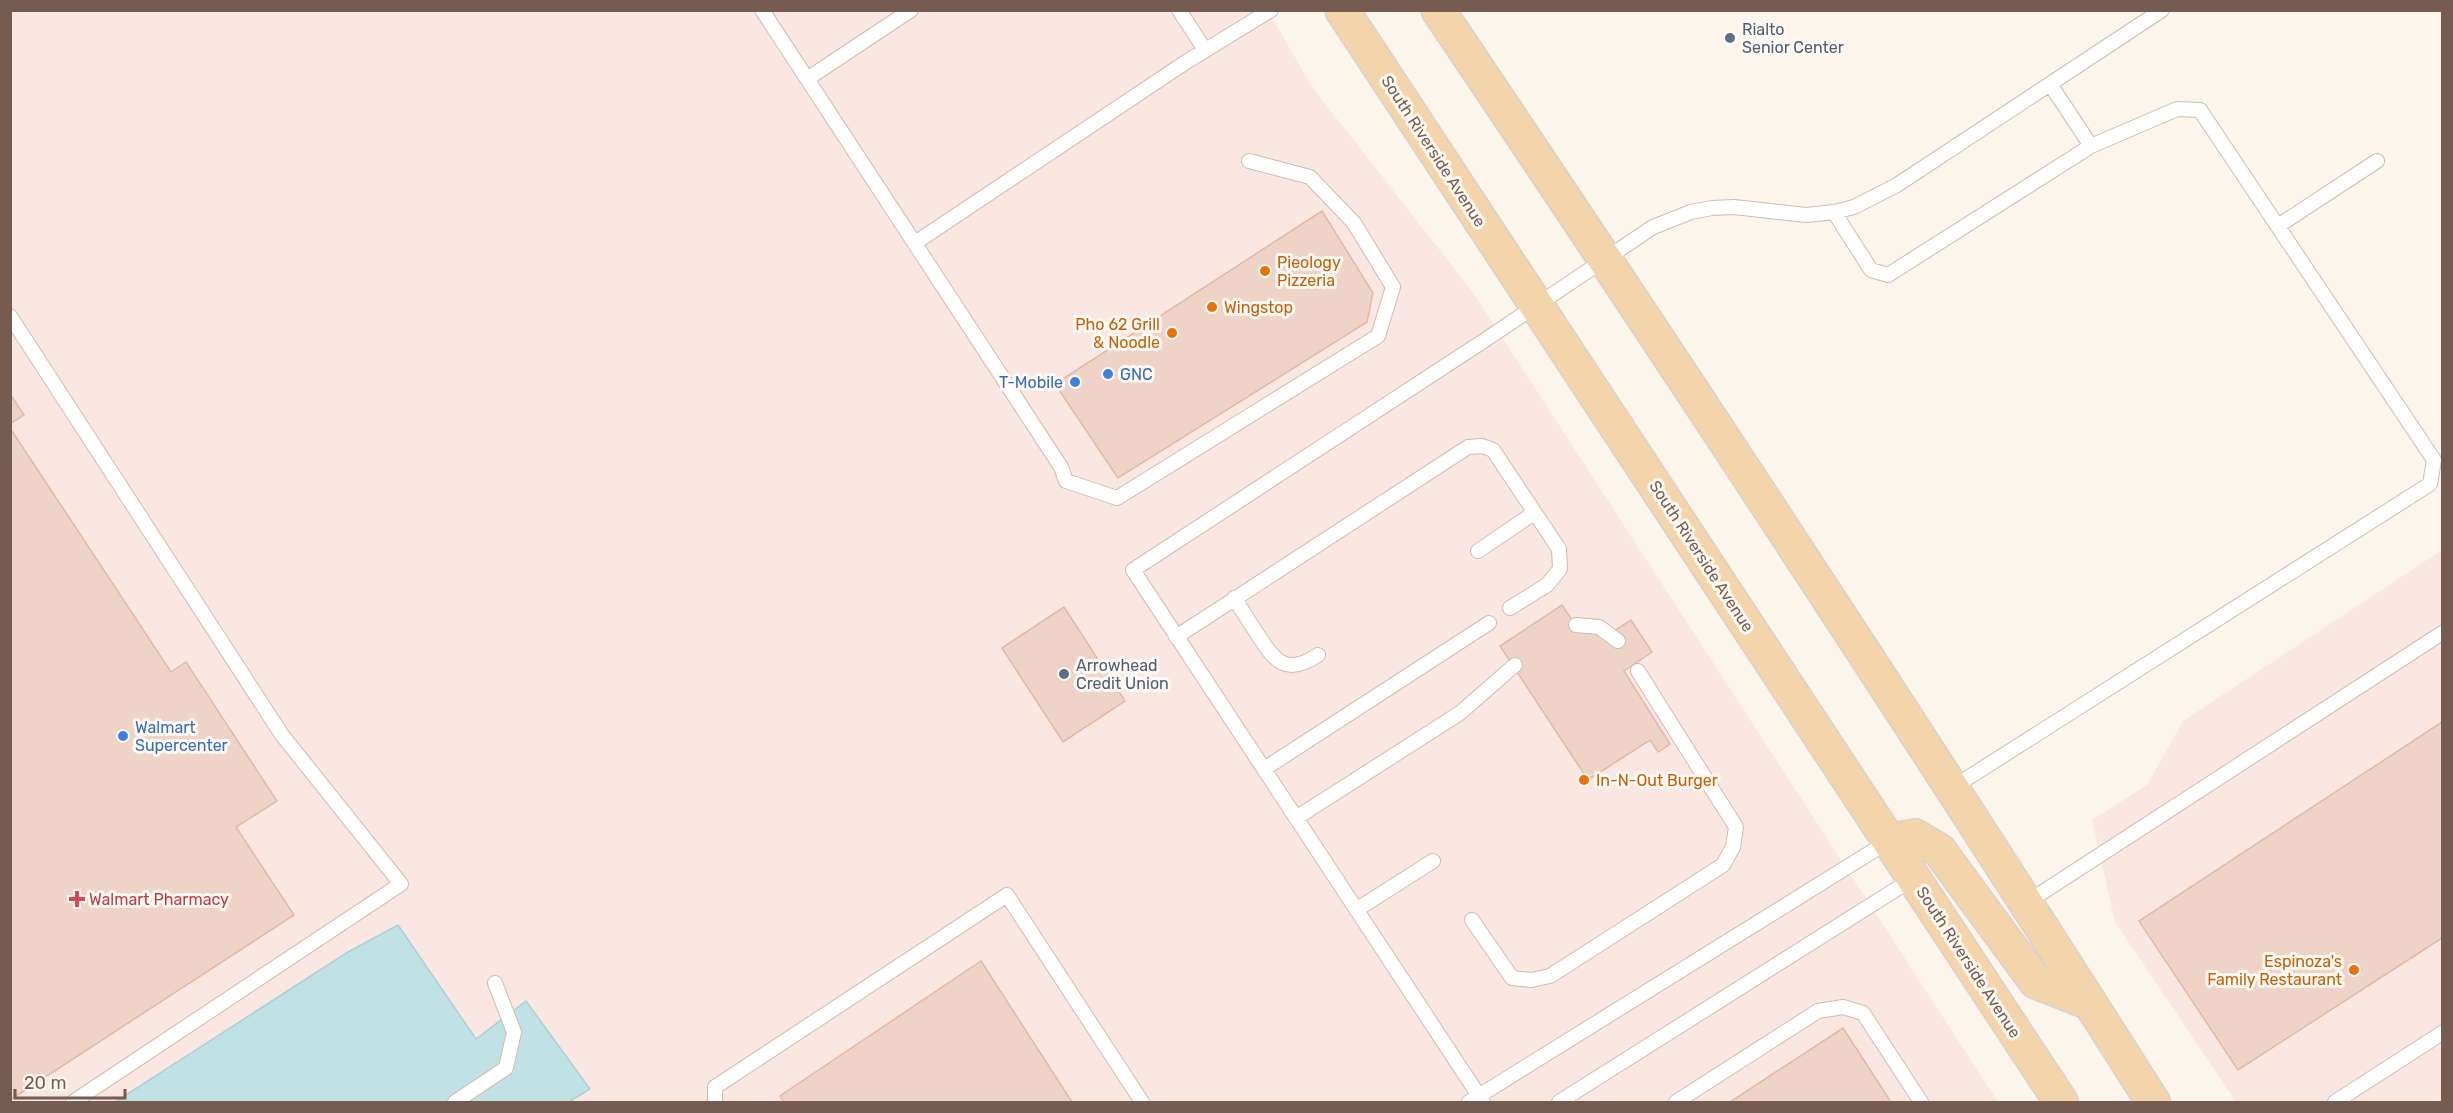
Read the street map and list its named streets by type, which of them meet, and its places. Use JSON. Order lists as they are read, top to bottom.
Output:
{
  "streets": {
    "main road": ["South Riverside Avenue"]
  },
  "places": {
    "other": [
      "Rialto Senior Center",
      "Pieology Pizzeria",
      "Wingstop",
      "Pho 62 Grill & Noodle",
      "GNC",
      "T-Mobile",
      "Arrowhead Credit Union",
      "Walmart Supercenter",
      "In-N-Out Burger",
      "Espinoza's Family Restaurant"
    ],
    "health": ["Walmart Pharmacy"]
  },
  "scale_bar": "20 m"
}
